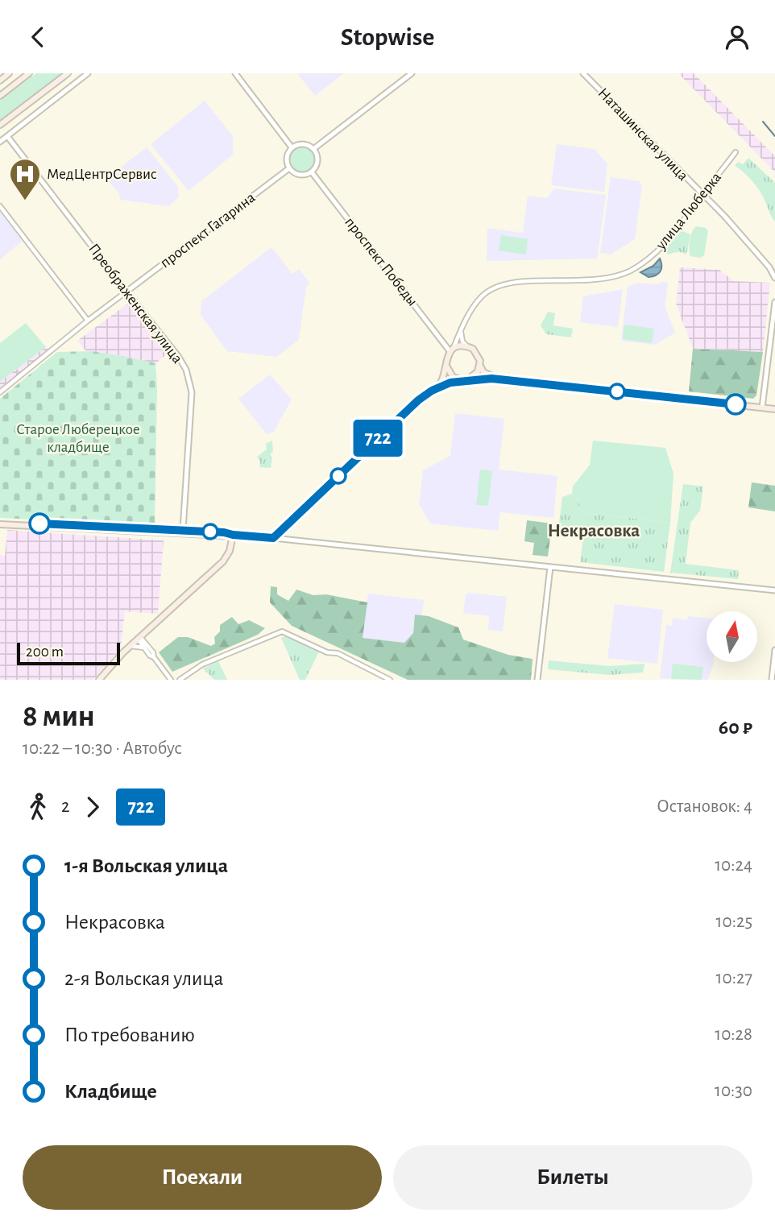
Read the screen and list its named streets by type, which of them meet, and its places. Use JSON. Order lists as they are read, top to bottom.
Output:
{
  "streets": {
    "street": [
      "Наташинская улица",
      "улица Люберка",
      "проспект Гагарина",
      "проспект Победы",
      "Преображенская улица"
    ]
  },
  "crossings": [
    ["Наташинская улица", "улица Люберка"],
    ["улица Люберка", "проспект Победы"],
    ["проспект Гагарина", "проспект Победы"],
    ["проспект Гагарина", "Преображенская улица"]
  ],
  "districts": ["Некрасовка"],
  "parks": ["Старое Люберецкое кладбище"],
  "places": {
    "hospital": ["МедЦентрСервис"]
  },
  "lines": ["bus line 722"],
  "scale_bar": "200 m",
  "north": "top",
  "page": {
    "header": "Stopwise",
    "on_map": "722",
    "scale": "200 m",
    "heading": ["8 мин", "10:22 – 10:30 · Автобус", "60 ₽"],
    "legs": ["2", "722", "Остановок: 4"],
    "list": [
      {
        "name": "1-я Вольская улица",
        "value": "10:24"
      },
      {
        "name": "Некрасовка",
        "value": "10:25"
      },
      {
        "name": "2-я Вольская улица",
        "value": "10:27"
      },
      {
        "name": "По требованию",
        "value": "10:28"
      },
      {
        "name": "Кладбище",
        "value": "10:30"
      }
    ],
    "buttons": ["Поехали", "Билеты"]
  }
}
